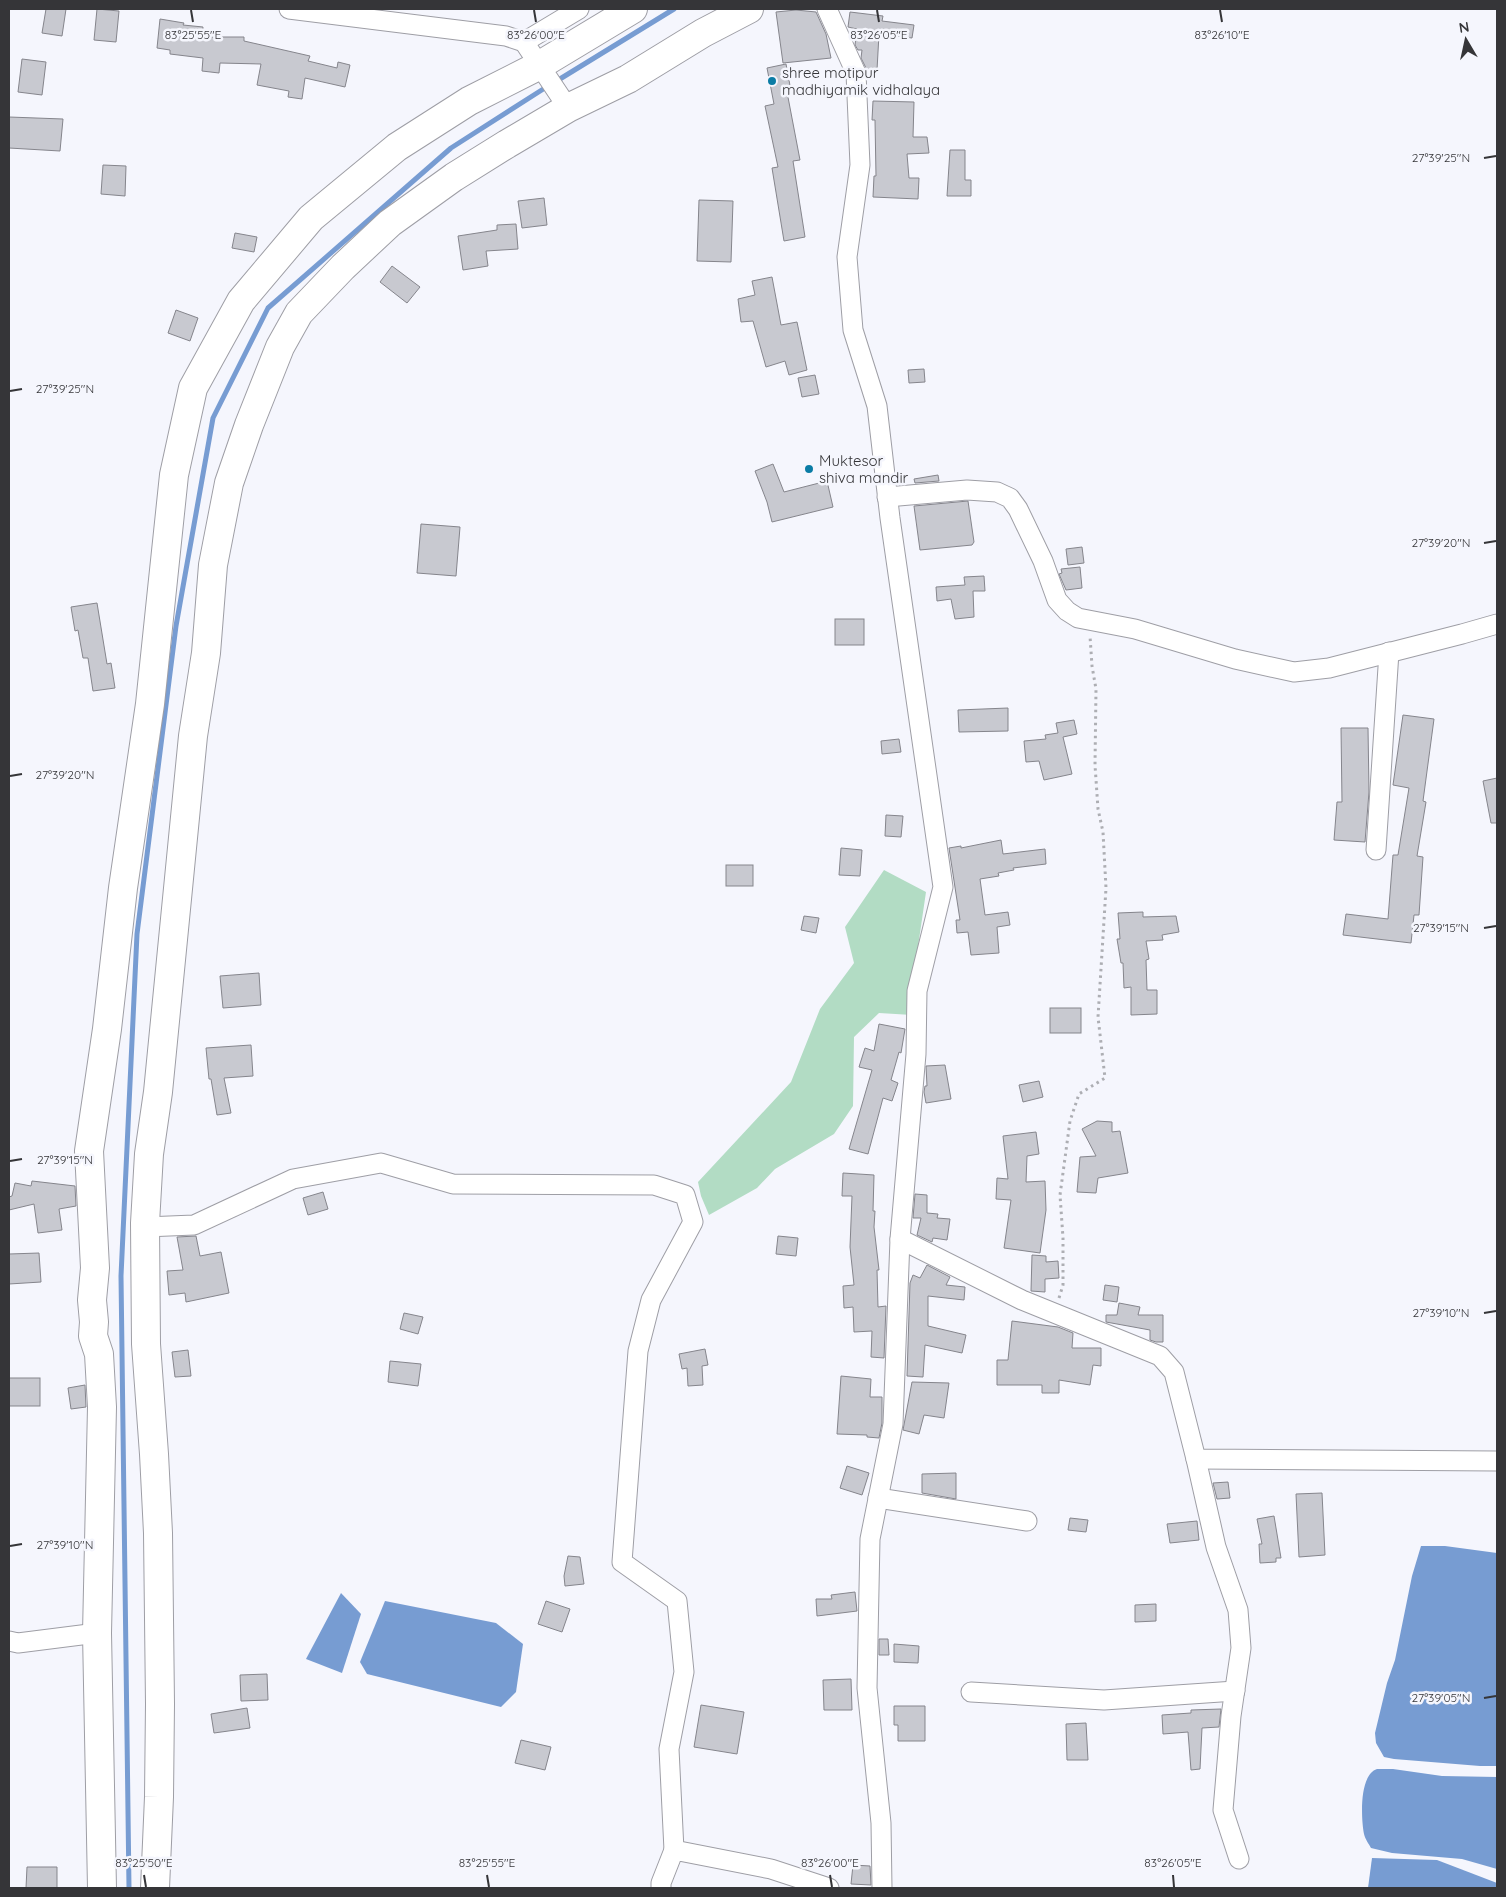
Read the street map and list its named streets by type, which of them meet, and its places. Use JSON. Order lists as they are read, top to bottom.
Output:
{
  "places": ["shree motipur madhiyamik vidhalaya", "Muktesor shiva mandir"],
  "north": "top",
  "coordinates": [
    "83°25'55\"E",
    "83°26'00\"E",
    "83°26'05\"E",
    "83°26'10\"E",
    "27°39'25\"N",
    "27°39'20\"N",
    "27°39'15\"N",
    "27°39'10\"N",
    "27°39'05\"N",
    "83°25'50\"E"
  ]
}
